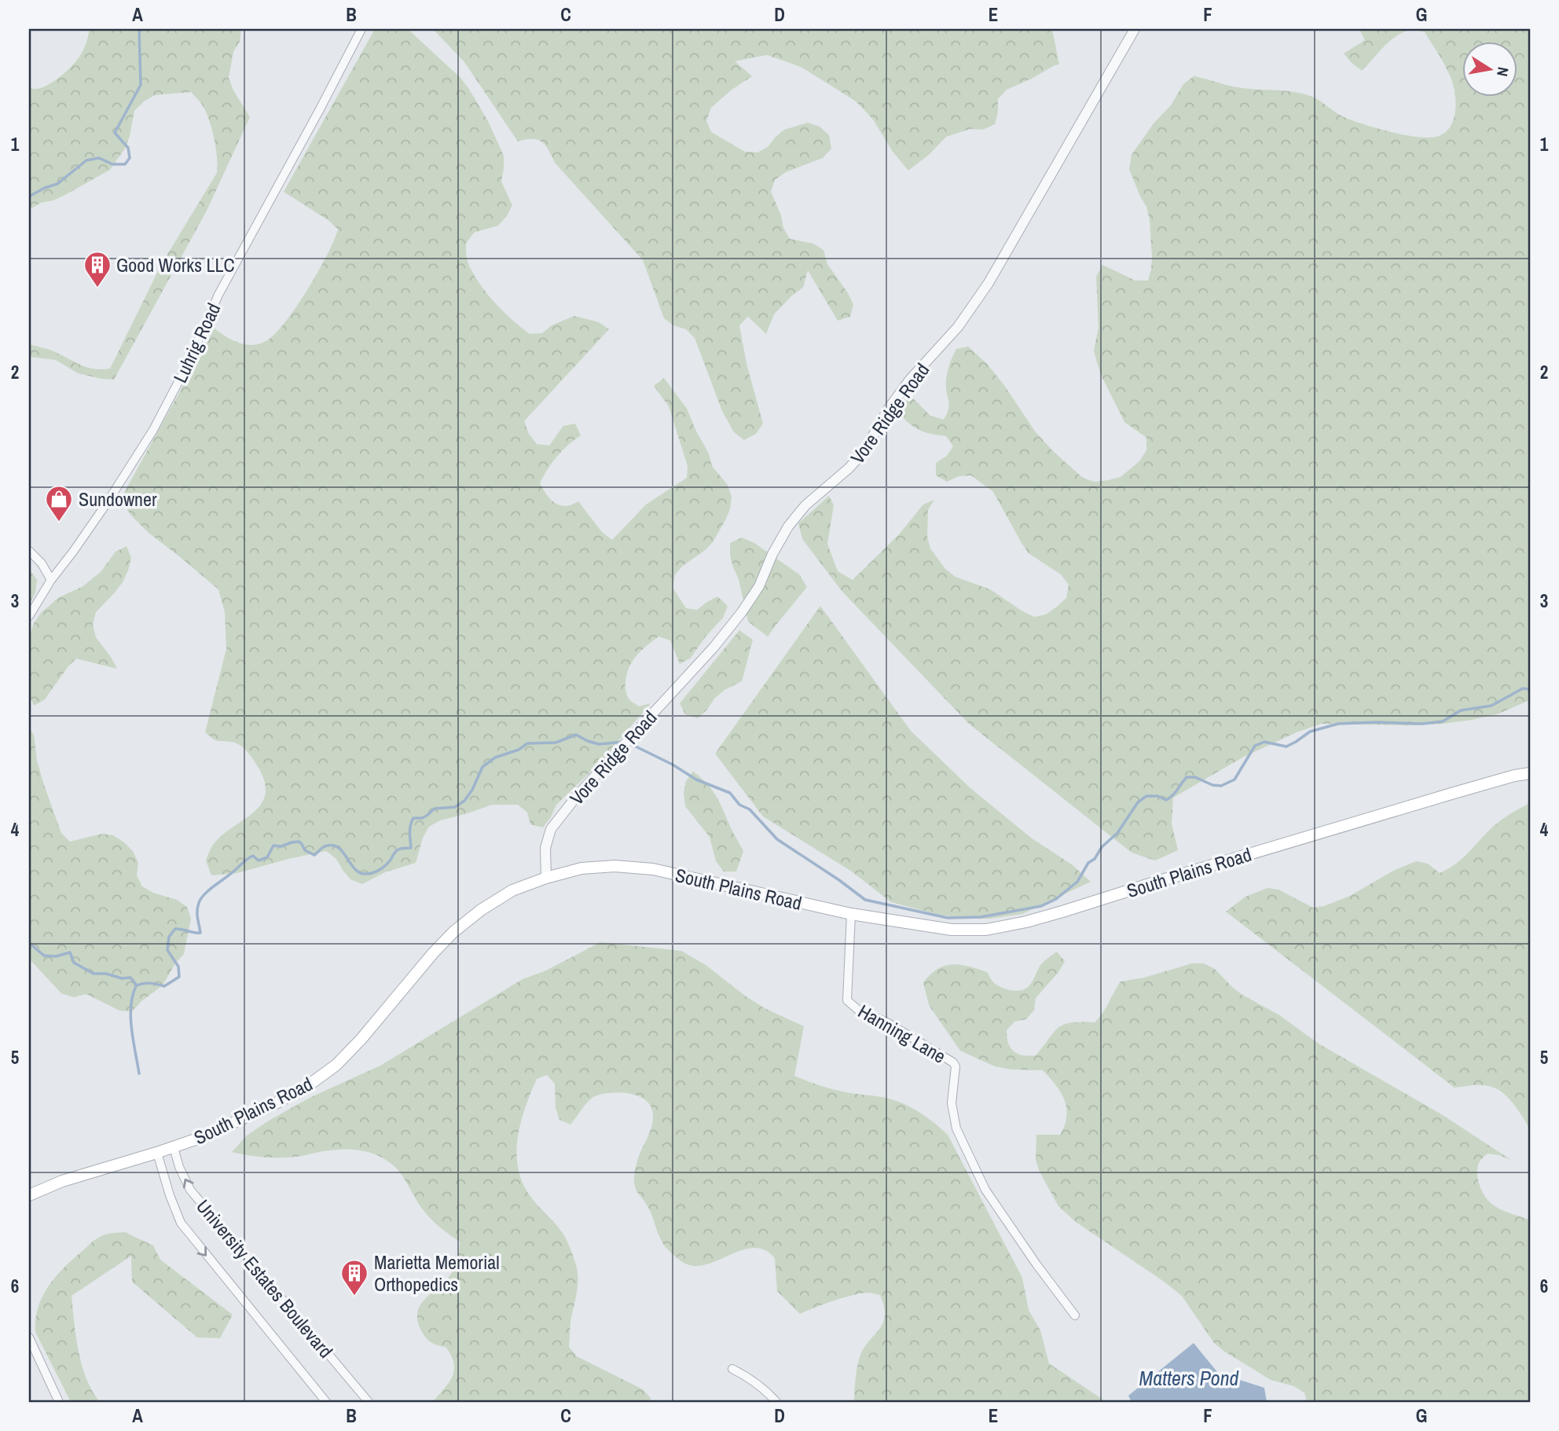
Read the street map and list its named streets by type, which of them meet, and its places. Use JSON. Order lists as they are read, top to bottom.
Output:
{
  "streets": {
    "main road": ["South Plains Road"],
    "street": [
      "Luhrig Road",
      "Vore Ridge Road",
      "Hanning Lane",
      "University Estates Boulevard"
    ]
  },
  "crossings": [
    ["Vore Ridge Road", "South Plains Road"],
    ["South Plains Road", "Hanning Lane"],
    ["South Plains Road", "University Estates Boulevard"]
  ],
  "water": ["Matters Pond"],
  "places": {
    "building": ["Good Works LLC", "Marietta Memorial Orthopedics"],
    "shop": ["Sundowner"]
  },
  "north": "right",
  "grid": {
    "columns": [
      "A",
      "B",
      "C",
      "D",
      "E",
      "F",
      "G"
    ],
    "rows": [
      "1",
      "2",
      "3",
      "4",
      "5",
      "6"
    ]
  }
}
